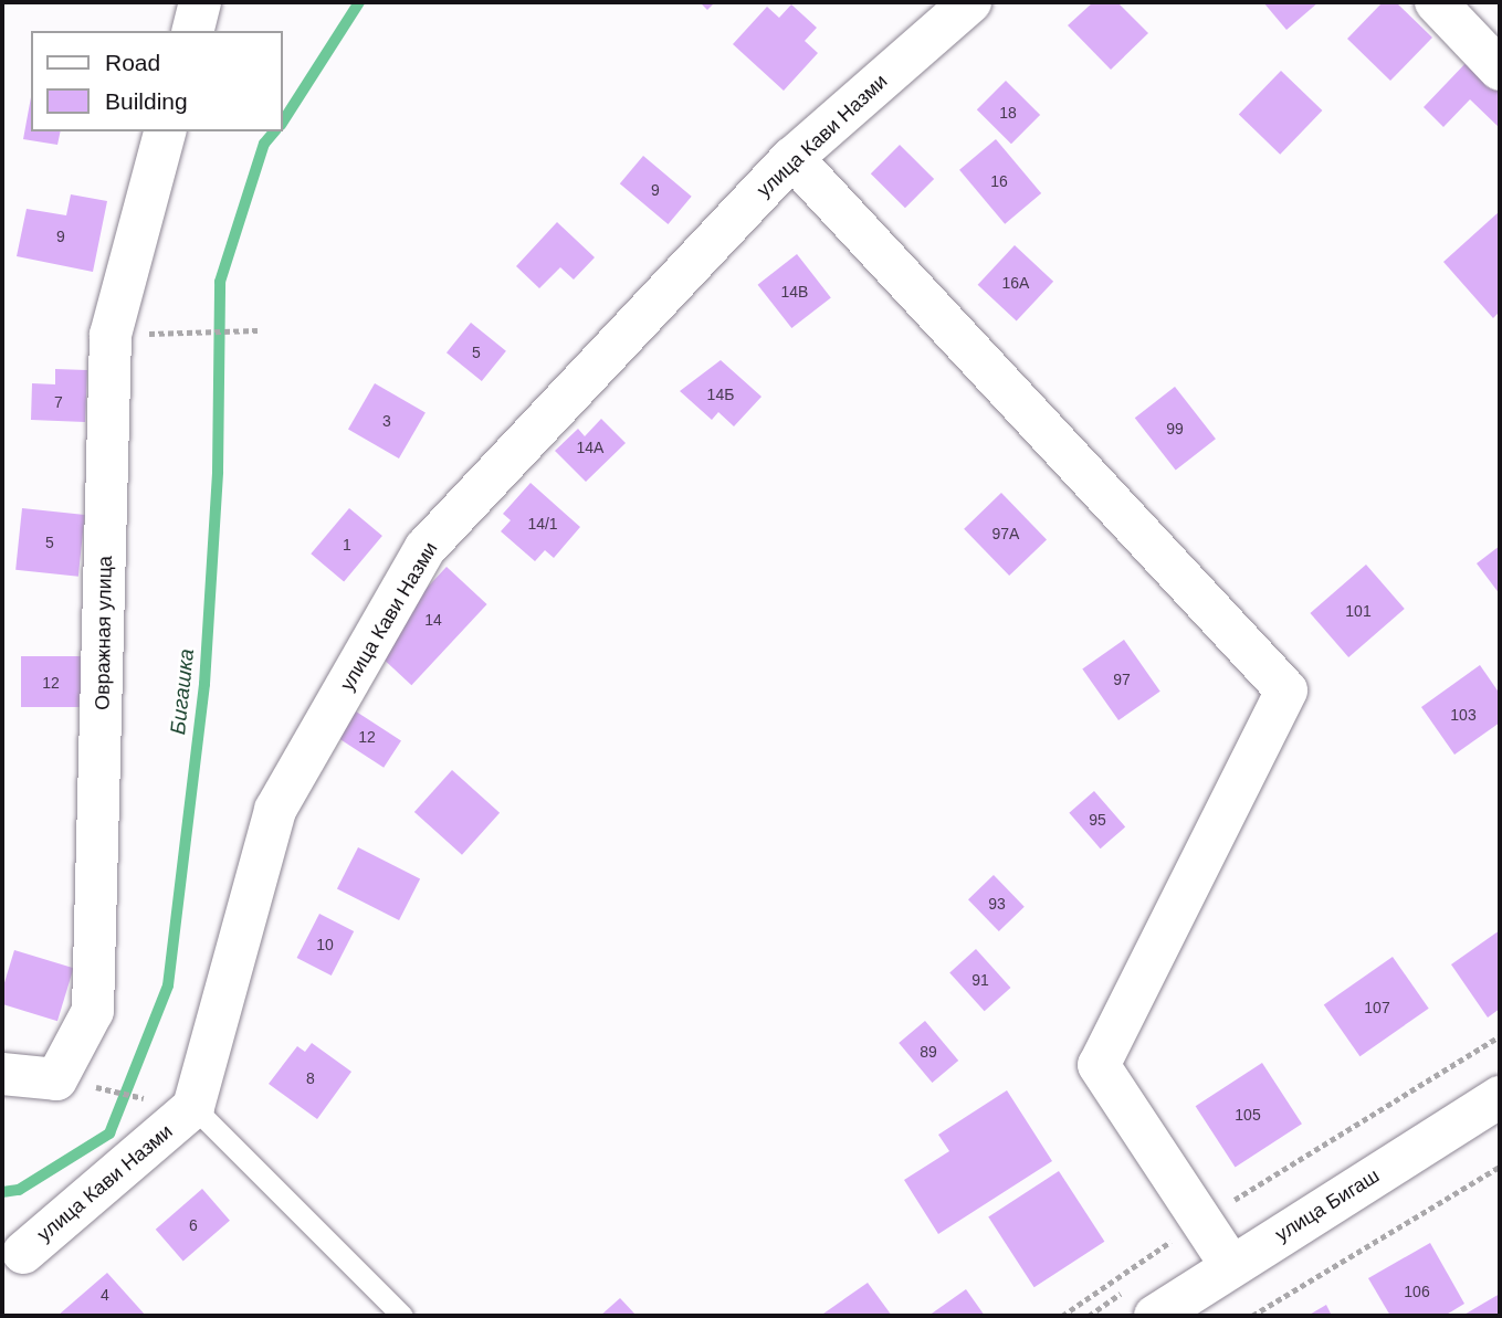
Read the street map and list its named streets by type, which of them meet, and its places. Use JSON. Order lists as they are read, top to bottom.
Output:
{
  "streets": {
    "street": ["улица Кави Назми", "Овражная улица", "улица Бигаш"]
  },
  "water": ["Бигашка"],
  "house_numbers": [
    "18",
    "16",
    "9",
    "9",
    "16А",
    "14В",
    "5",
    "14Б",
    "7",
    "3",
    "99",
    "14А",
    "14/1",
    "97А",
    "5",
    "1",
    "101",
    "14",
    "97",
    "12",
    "103",
    "12",
    "95",
    "93",
    "10",
    "91",
    "107",
    "89",
    "8",
    "105",
    "6",
    "106",
    "4"
  ],
  "legend": ["Road", "Building"]
}
